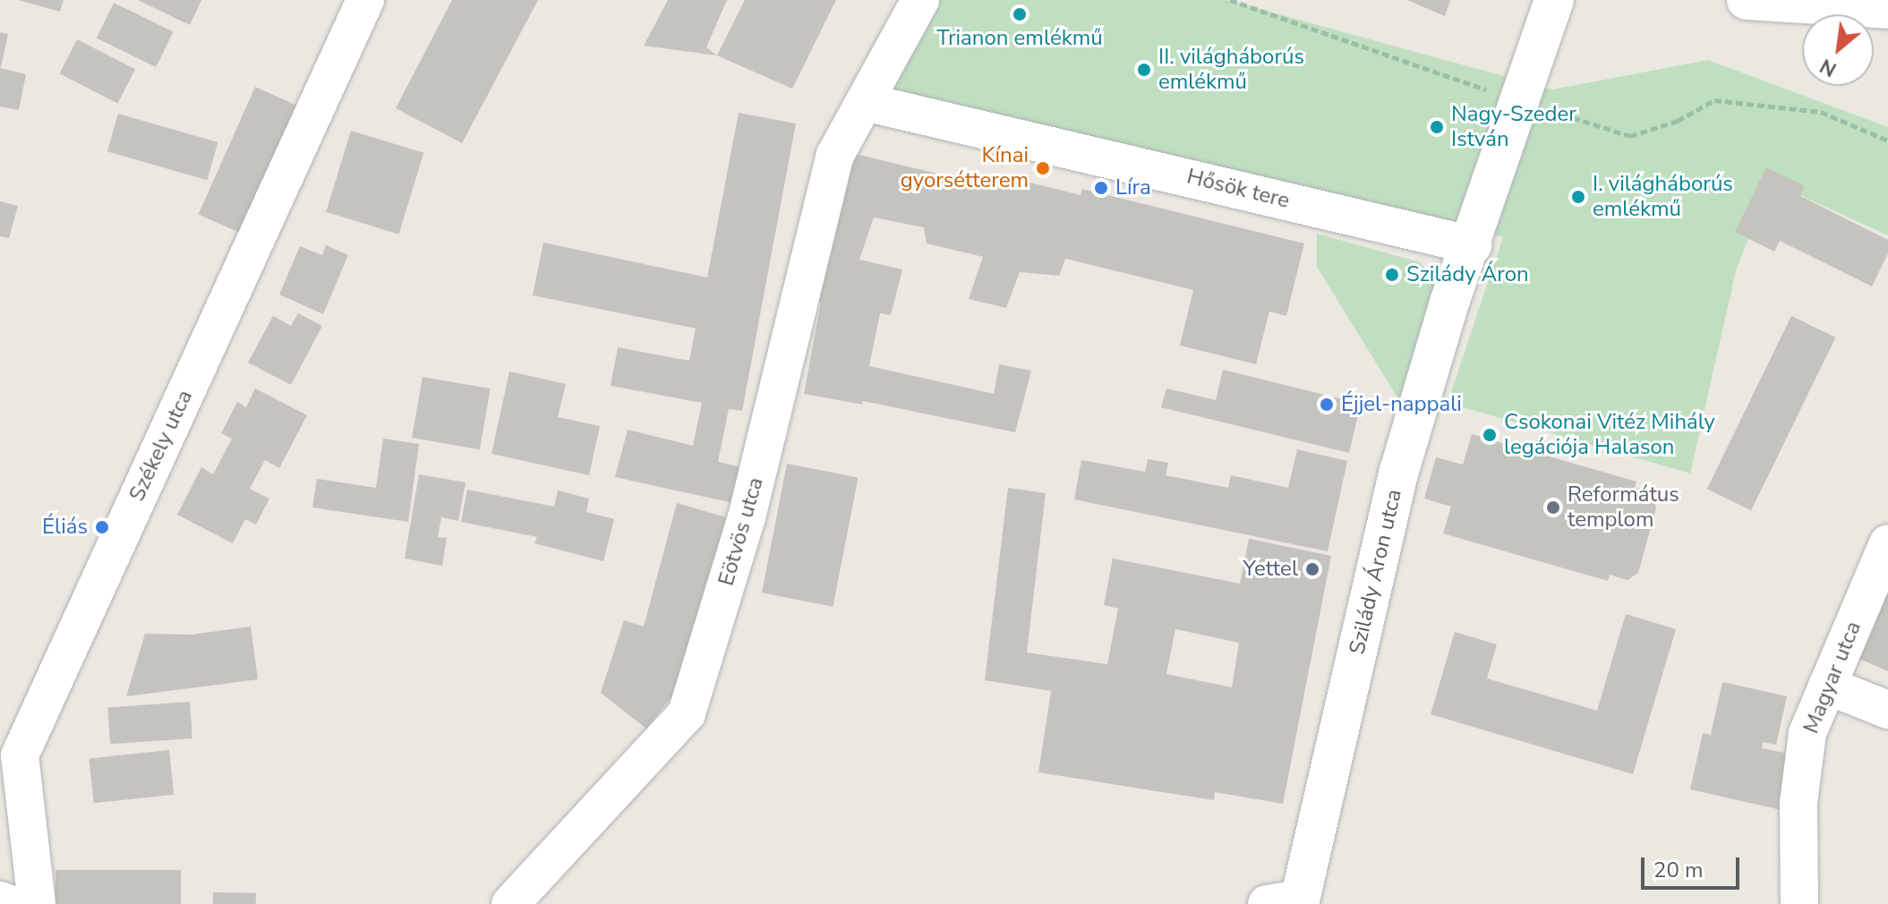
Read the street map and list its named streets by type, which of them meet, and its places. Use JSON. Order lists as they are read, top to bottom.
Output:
{
  "streets": {
    "street": [
      "Hősök tere",
      "Székely utca",
      "Eötvös utca",
      "Szilády Áron utca",
      "Magyar utca"
    ]
  },
  "crossings": [
    ["Hősök tere", "Eötvös utca"],
    ["Hősök tere", "Szilády Áron utca"]
  ],
  "places": [
    "Trianon emlékmű",
    "II. világháborús emlékmű",
    "Nagy-Szeder István",
    "Kínai gyorsétterem",
    "Líra",
    "I. világháborús emlékmű",
    "Szilády Áron",
    "Éjjel-nappali",
    "Csokonai Vitéz Mihály legációja Halason",
    "Református templom",
    "Éliás",
    "Yettel"
  ],
  "scale_bar": "20 m",
  "north": "bottom left"
}
